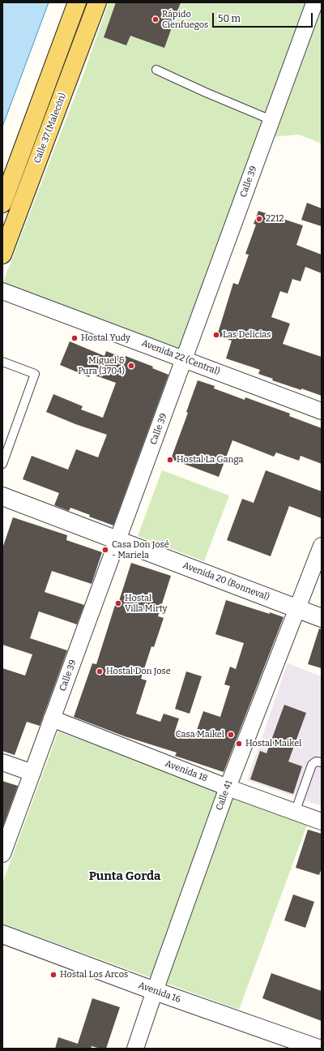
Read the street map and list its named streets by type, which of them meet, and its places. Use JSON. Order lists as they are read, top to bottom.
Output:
{
  "streets": {
    "main road": ["Calle 37 (Malecón)"],
    "street": [
      "Calle 39",
      "Avenida 22 (Central)",
      "Avenida 20 (Bonneval)",
      "Avenida 18",
      "Calle 41",
      "Avenida 16"
    ]
  },
  "crossings": [
    ["Calle 39", "Avenida 22 (Central)"],
    ["Calle 39", "Avenida 20 (Bonneval)"],
    ["Calle 39", "Avenida 18"],
    ["Avenida 20 (Bonneval)", "Calle 41"],
    ["Avenida 18", "Calle 41"],
    ["Calle 41", "Avenida 16"]
  ],
  "districts": ["Punta Gorda"],
  "places": [
    "Rápido Cienfuegos",
    "2212",
    "Las Delicias",
    "Hostal Yudy",
    "Miguel & Pura (3704)",
    "Hostal La Ganga",
    "Casa Don José - Mariela",
    "Hostal Villa Mirty",
    "Hostal Don Jose",
    "Casa Maikel",
    "Hostal Maikel",
    "Hostal Los Arcos"
  ],
  "scale_bar": "50 m"
}
